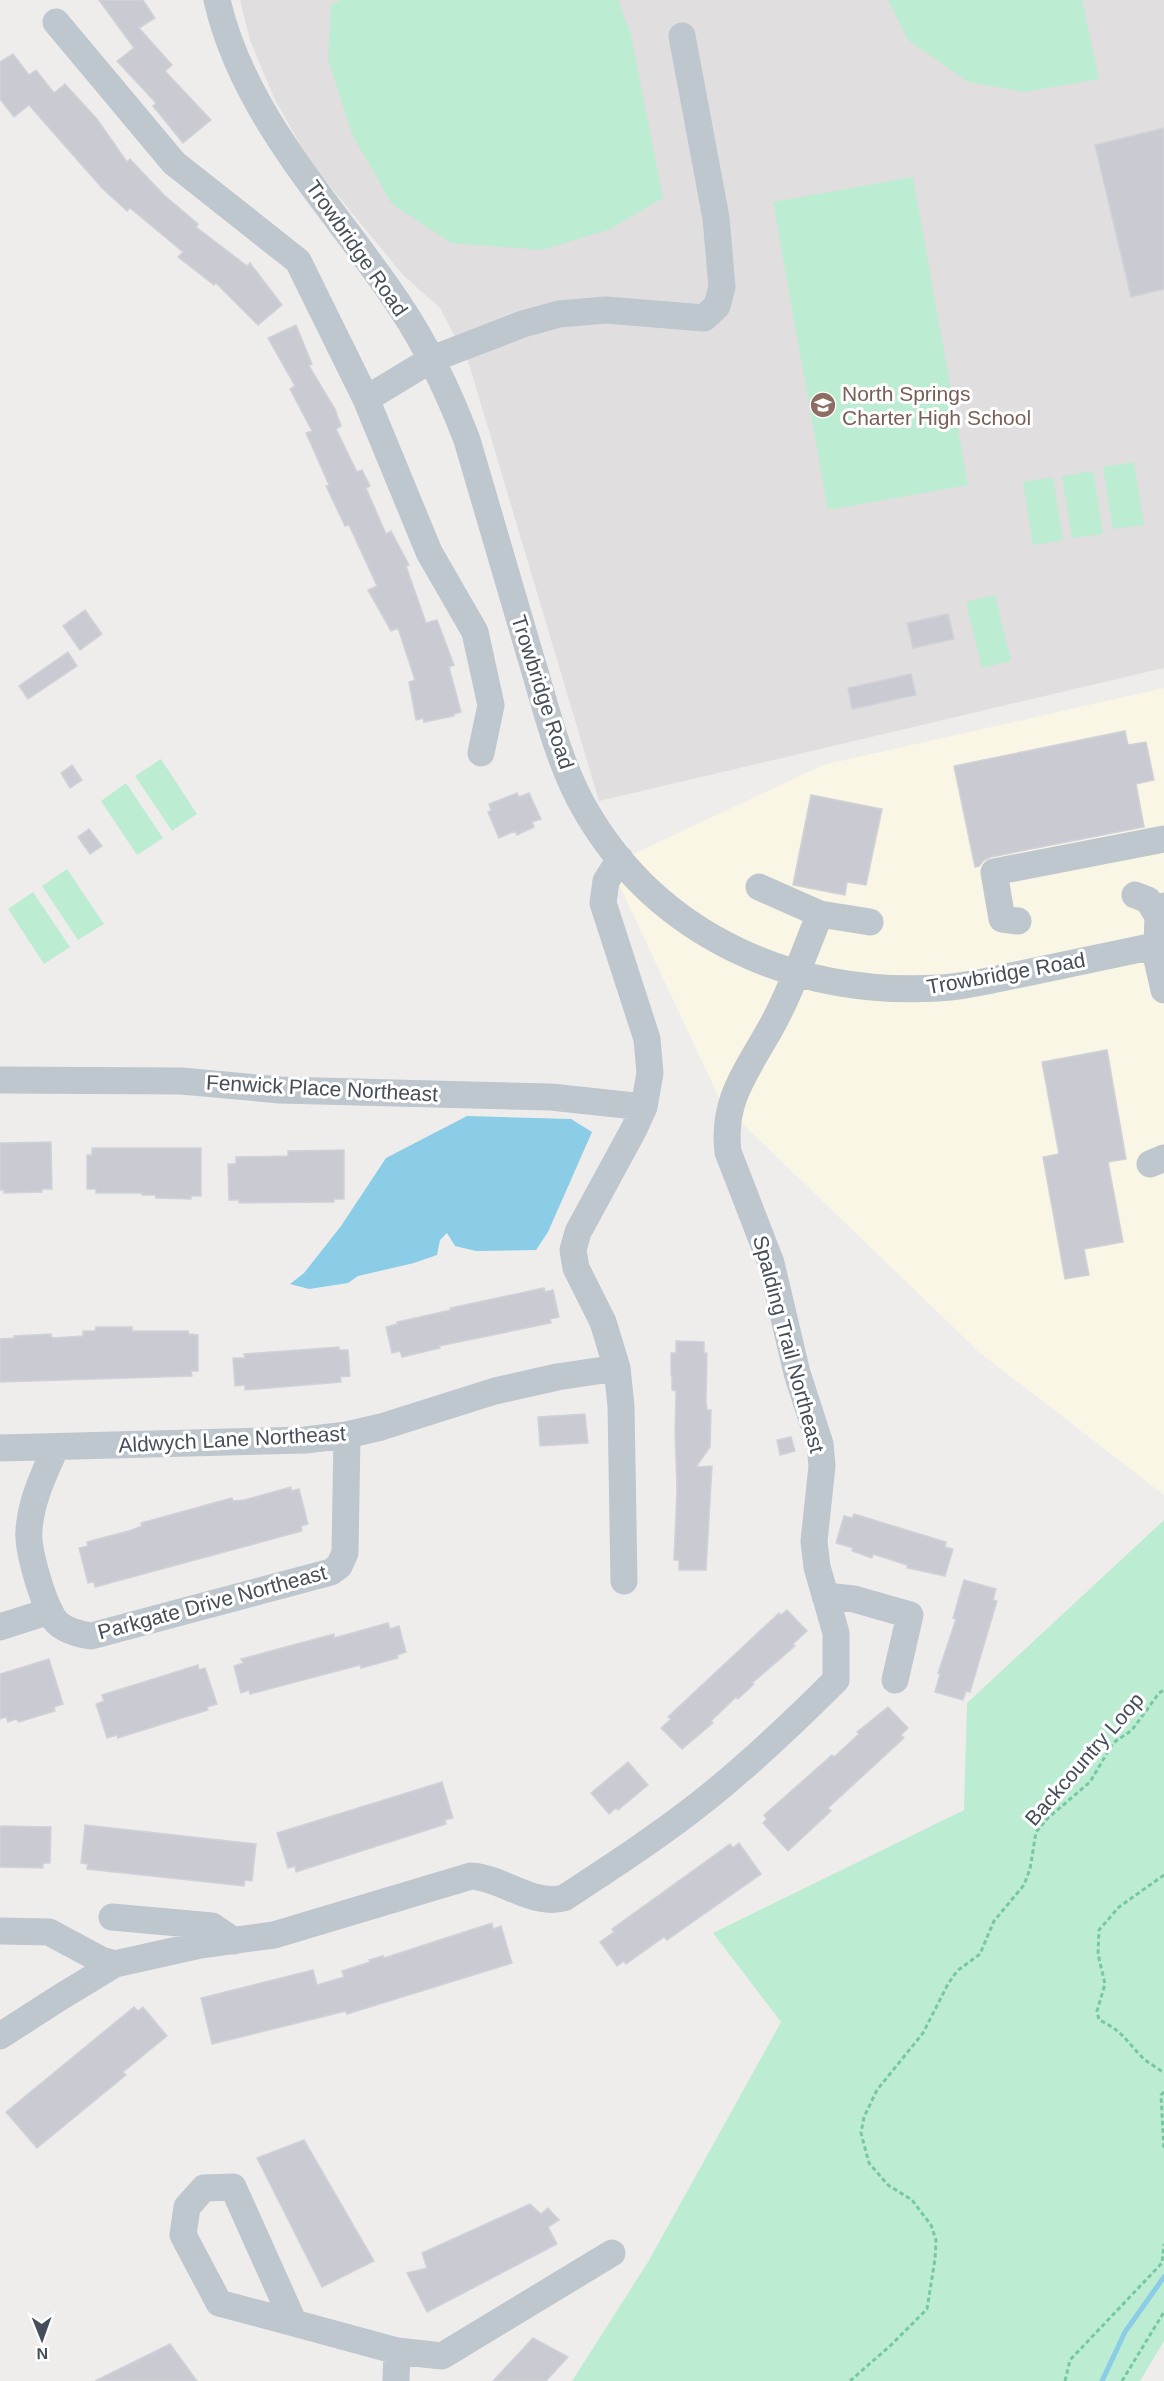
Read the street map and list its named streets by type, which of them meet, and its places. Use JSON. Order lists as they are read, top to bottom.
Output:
{
  "streets": {
    "street": [
      "Trowbridge Road",
      "Fenwick Place Northeast",
      "Spalding Trail Northeast",
      "Aldwych Lane Northeast",
      "Parkgate Drive Northeast"
    ],
    "path": ["Backcountry Loop"]
  },
  "crossings": [
    ["Trowbridge Road", "Spalding Trail Northeast"],
    ["Aldwych Lane Northeast", "Parkgate Drive Northeast"]
  ],
  "places": {
    "school or university": ["North Springs Charter High School"]
  },
  "north": "bottom"
}
